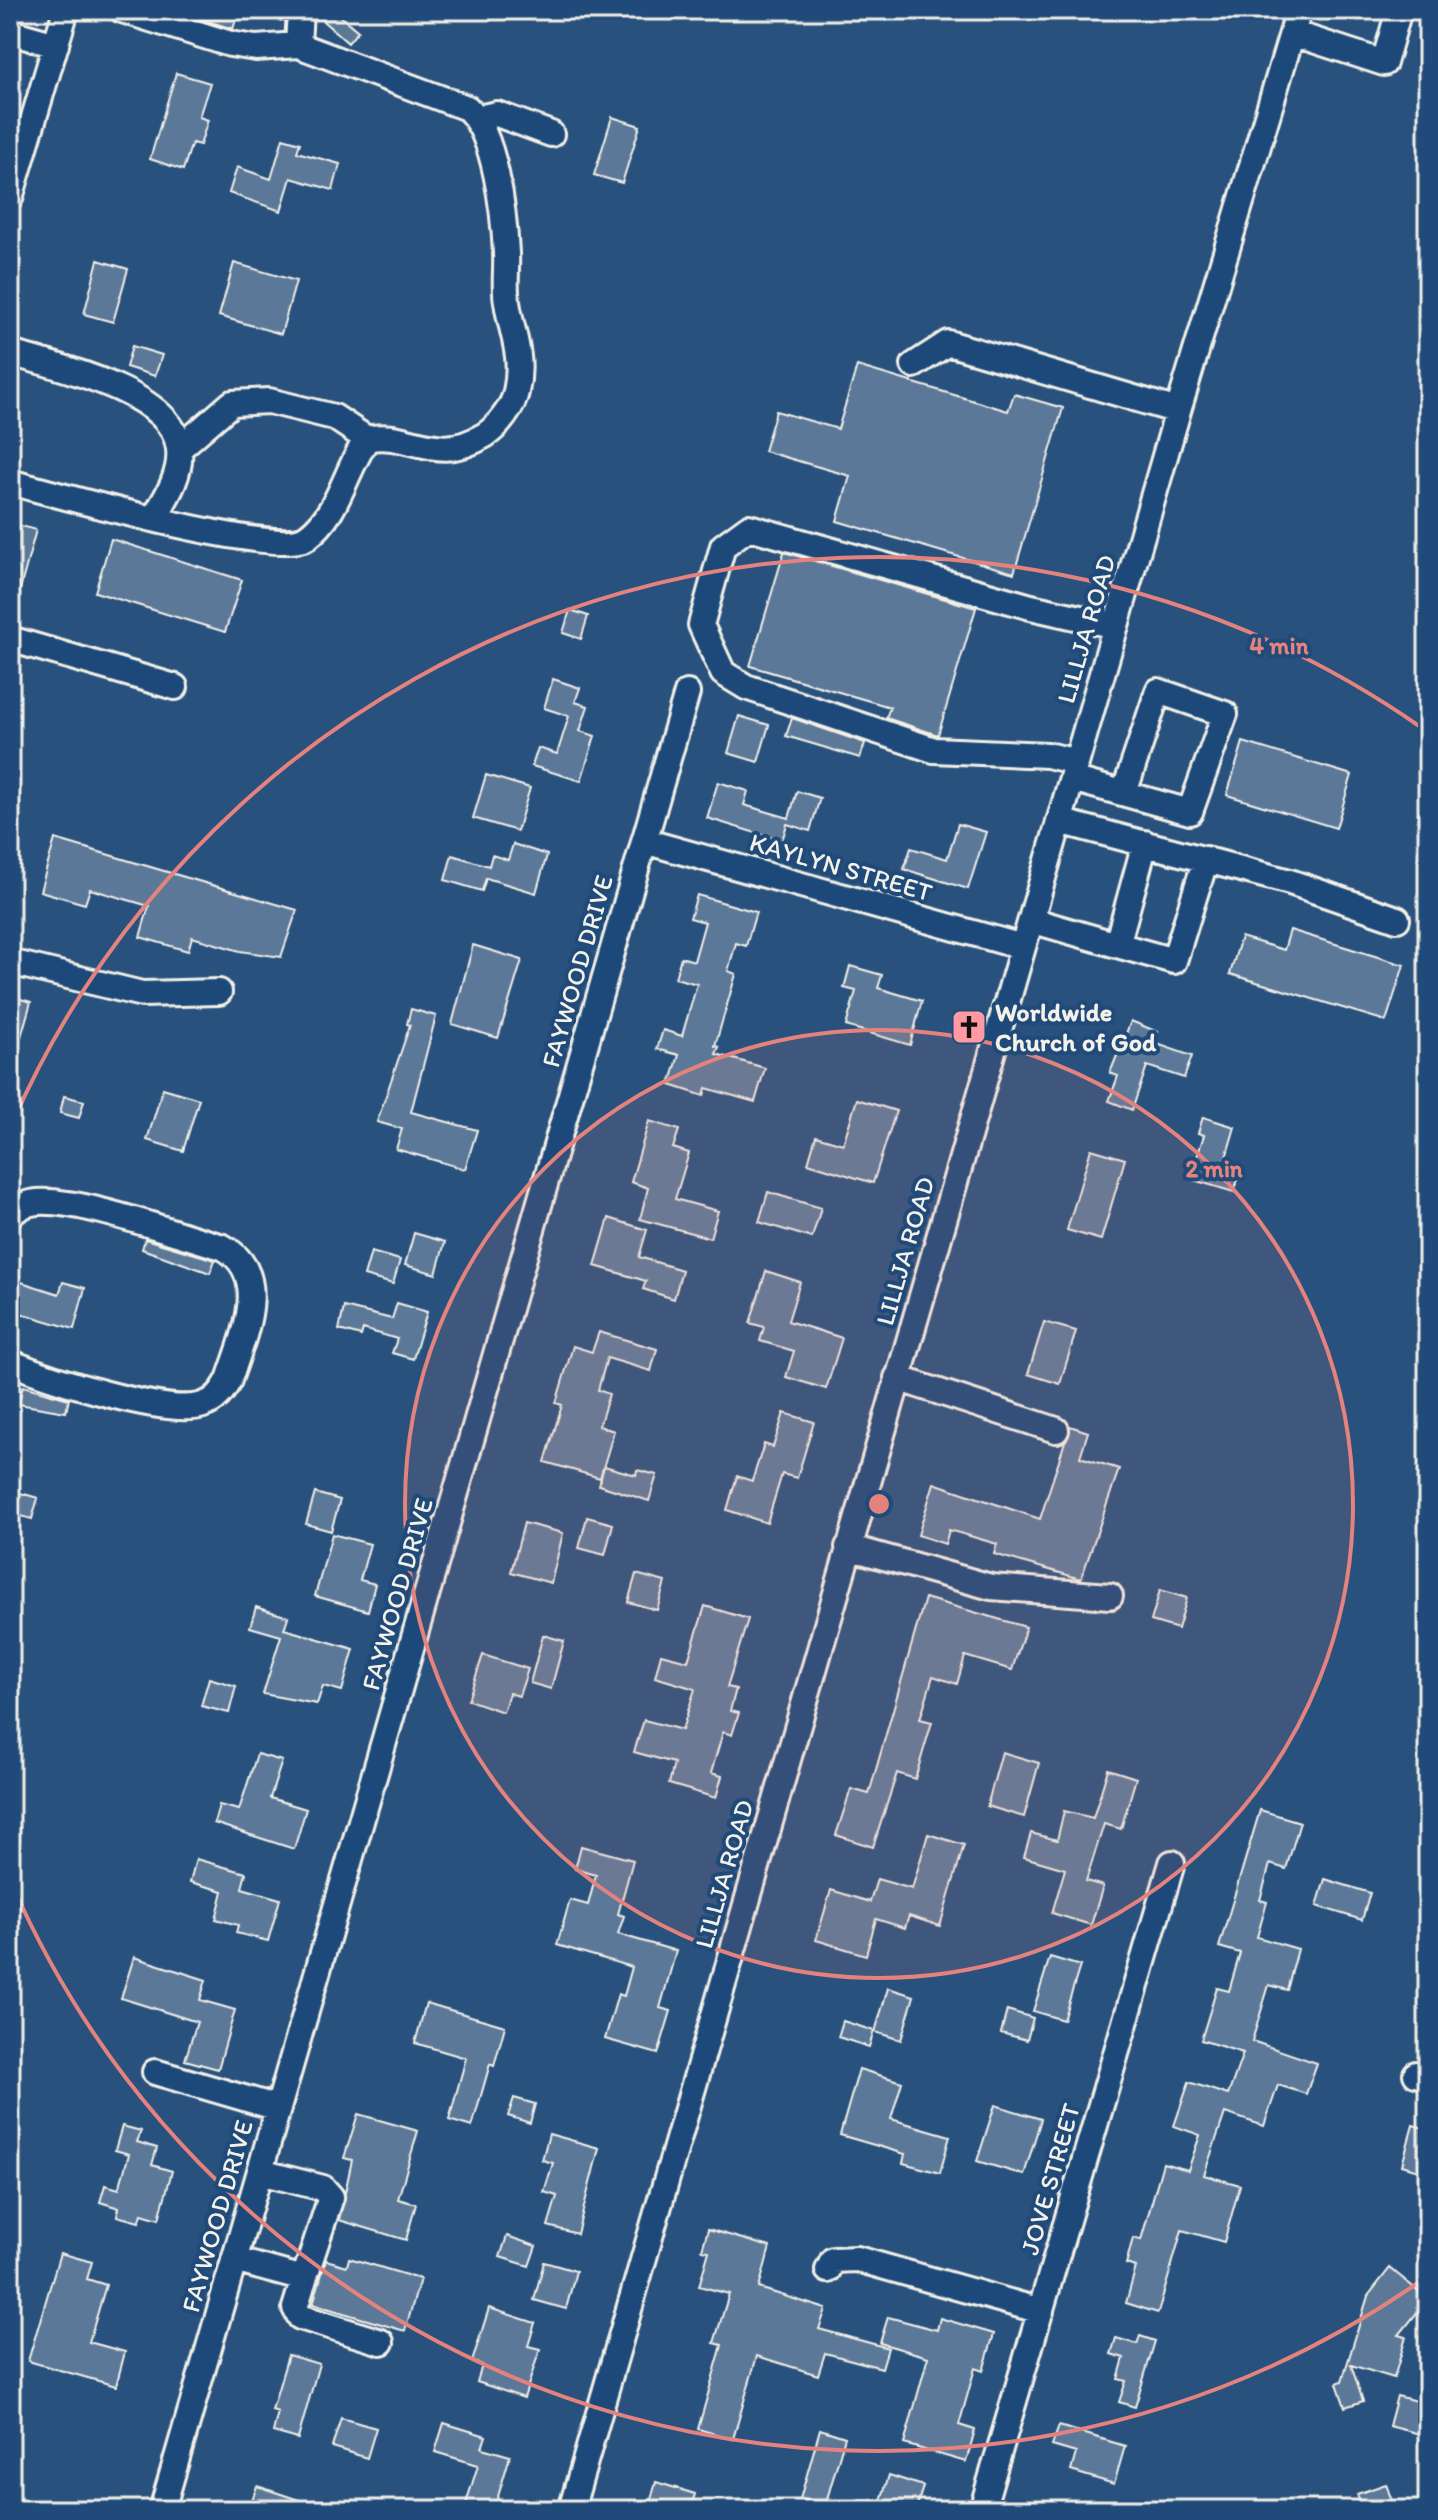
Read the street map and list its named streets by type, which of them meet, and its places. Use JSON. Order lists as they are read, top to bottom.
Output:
{
  "streets": {
    "street": [
      "LILLJA ROAD",
      "KAYLYN STREET",
      "FAYWOOD DRIVE",
      "JOVE STREET"
    ]
  },
  "crossings": [
    ["LILLJA ROAD", "KAYLYN STREET"],
    ["KAYLYN STREET", "FAYWOOD DRIVE"]
  ],
  "places": {
    "church": ["Worldwide Church of God"]
  },
  "rings": ["4 min", "2 min"]
}
